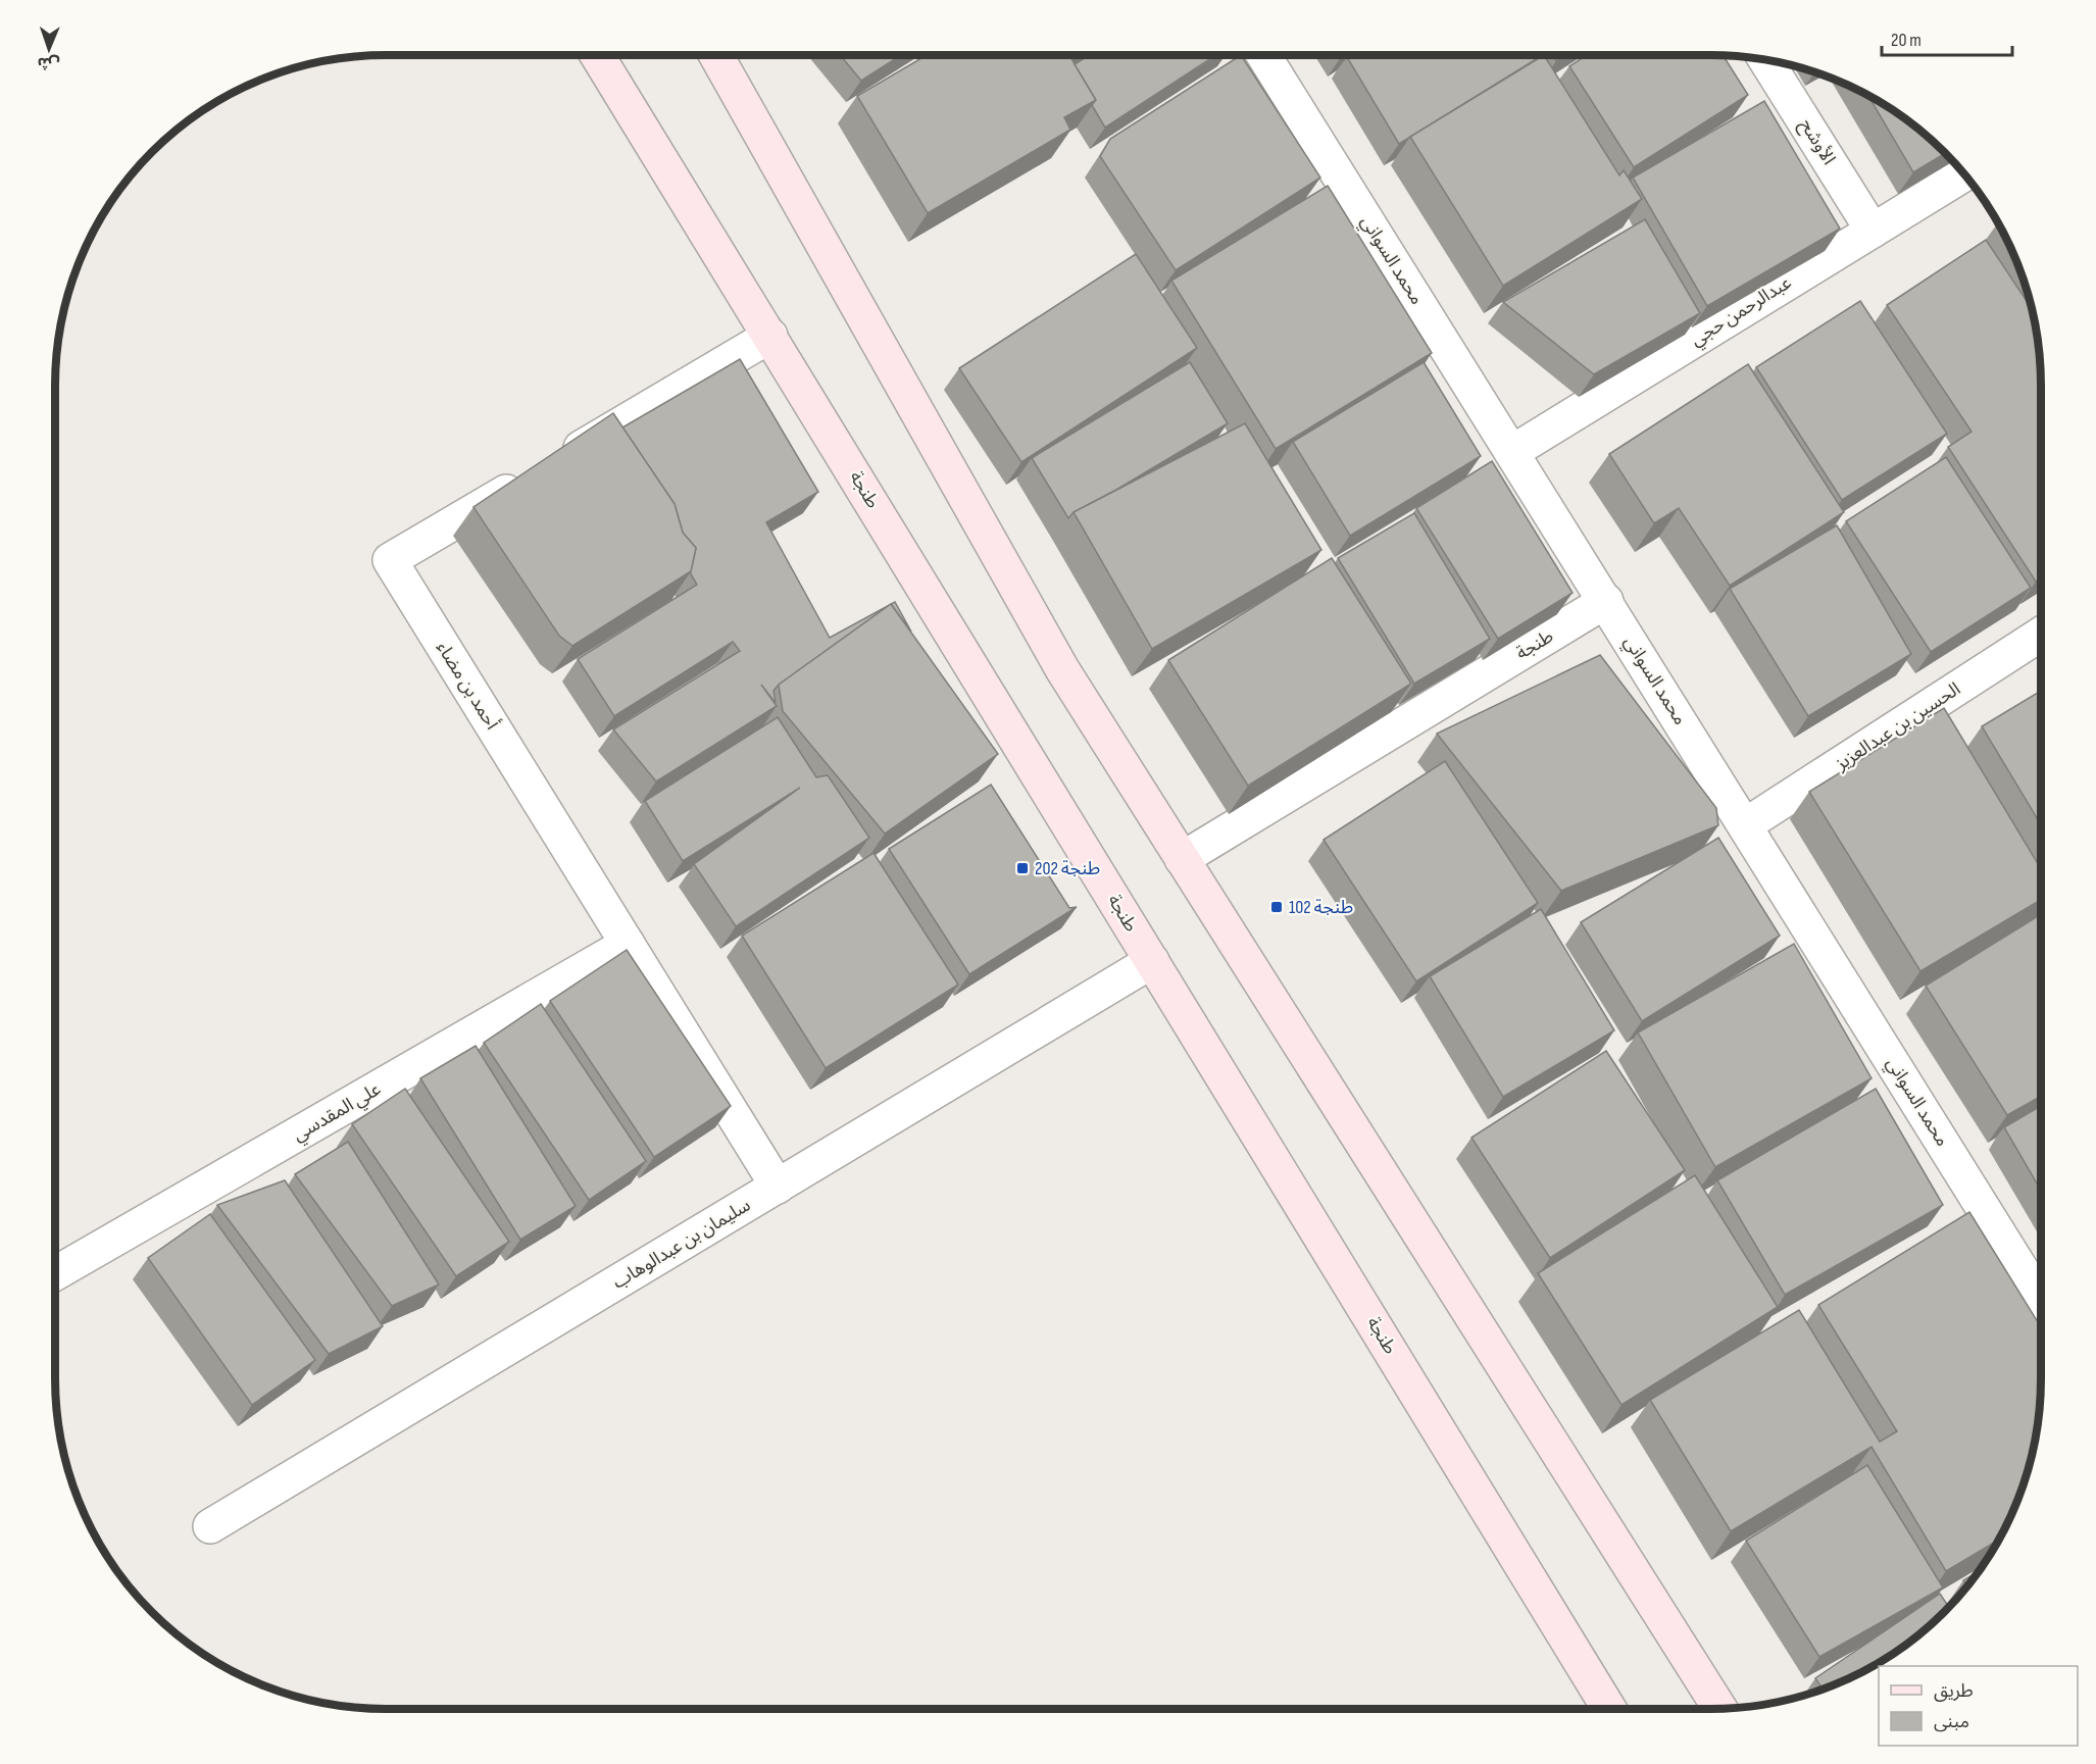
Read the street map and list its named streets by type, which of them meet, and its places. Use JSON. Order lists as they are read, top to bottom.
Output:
{
  "streets": {
    "street": [
      "الأوشح",
      "محمد السواني",
      "عبدالرحمن حجي",
      "طنجة",
      "أحمد بن مضاء",
      "الحسين بن عبدالعزيز",
      "علي المقدسي",
      "سليمان بن عبدالوهاب"
    ]
  },
  "crossings": [
    ["الأوشح", "عبدالرحمن حجي"],
    ["محمد السواني", "عبدالرحمن حجي"],
    ["محمد السواني", "طنجة"],
    ["محمد السواني", "الحسين بن عبدالعزيز"],
    ["طنجة", "أحمد بن مضاء"],
    ["طنجة", "سليمان بن عبدالوهاب"],
    ["أحمد بن مضاء", "علي المقدسي"],
    ["أحمد بن مضاء", "سليمان بن عبدالوهاب"]
  ],
  "places": {
    "transit": ["طنجة 202", "طنجة 102"]
  },
  "legend": ["طريق", "مبنى"],
  "scale_bar": "20 m",
  "north": "bottom"
}
